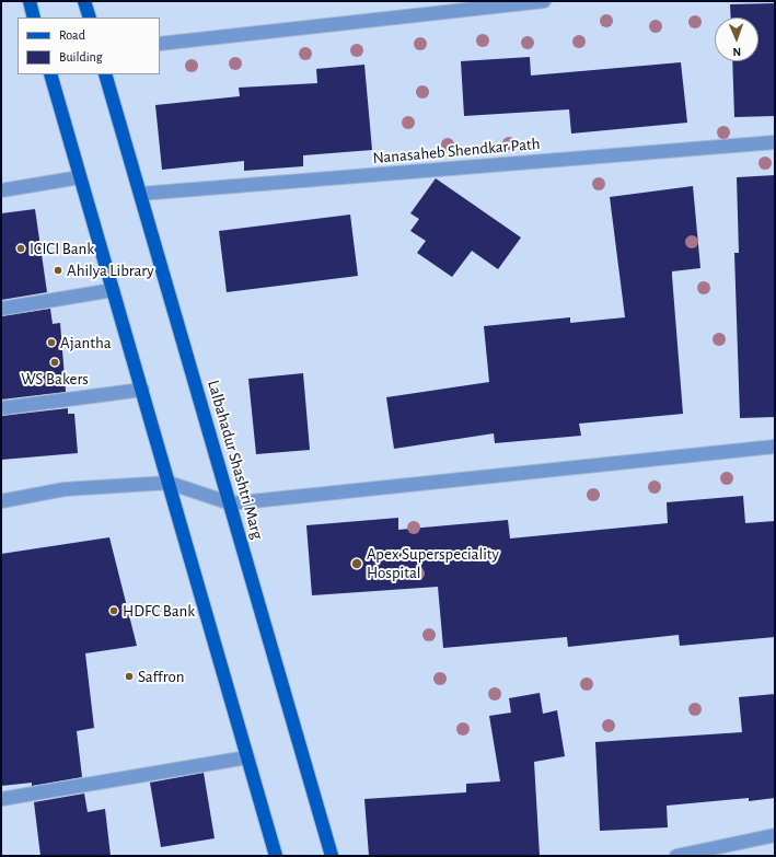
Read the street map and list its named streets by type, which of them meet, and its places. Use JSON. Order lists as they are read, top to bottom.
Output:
{
  "streets": {
    "main road": ["Lalbahadur Shashtri Marg"],
    "street": ["Nanasaheb Shendkar Path"]
  },
  "crossings": [
    ["Nanasaheb Shendkar Path", "Lalbahadur Shashtri Marg"]
  ],
  "places": [
    "ICICI Bank",
    "Ahilya Library",
    "Ajantha",
    "WS Bakers",
    "Apex Superspeciality Hospital",
    "HDFC Bank",
    "Saffron"
  ],
  "legend": ["Road", "Building"],
  "north": "bottom"
}
